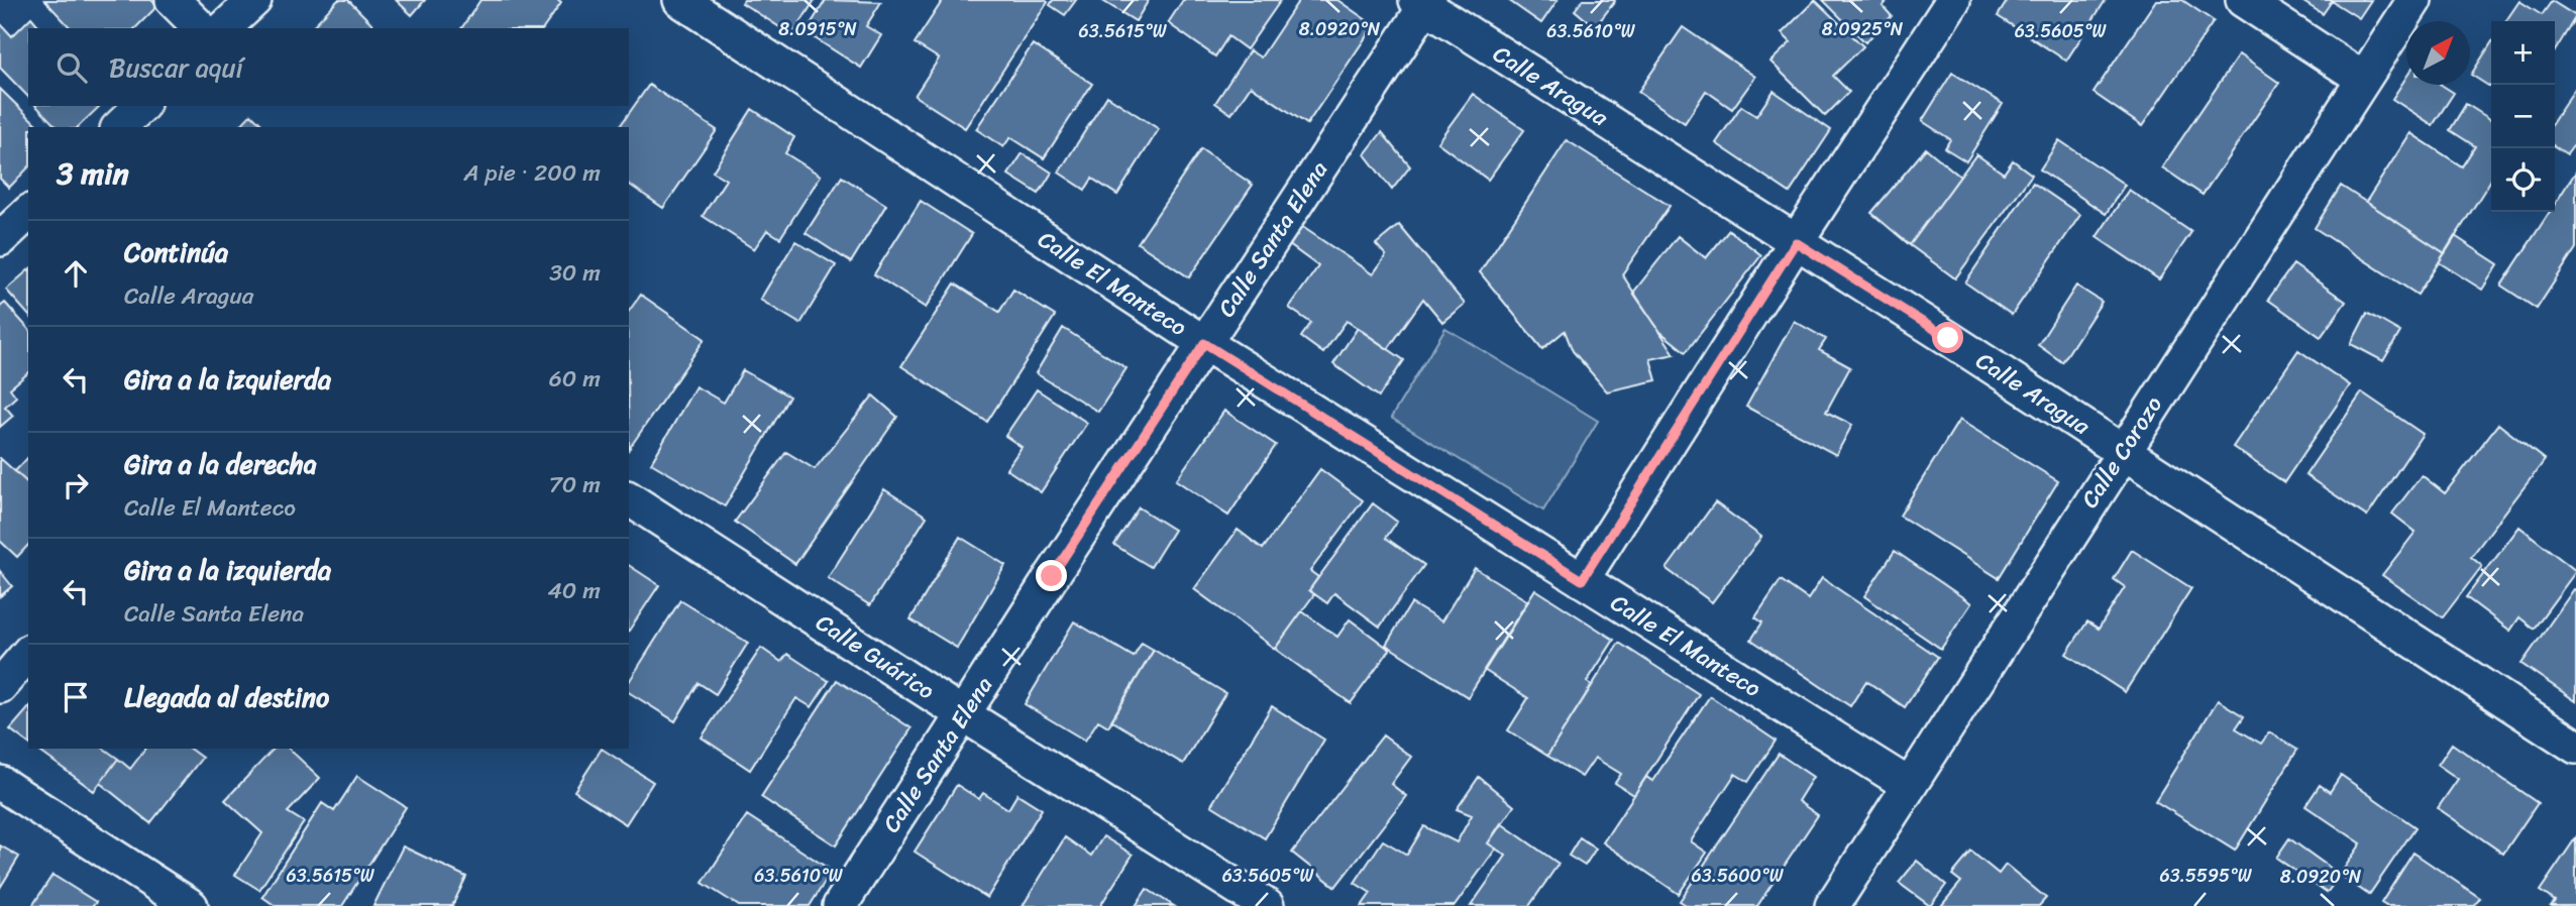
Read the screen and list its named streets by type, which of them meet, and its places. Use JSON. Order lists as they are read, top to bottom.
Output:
{
  "streets": {
    "street": [
      "Calle Aragua",
      "Calle Santa Elena",
      "Calle El Manteco",
      "Calle Corozo",
      "Calle Guárico"
    ]
  },
  "crossings": [
    ["Calle Aragua", "Calle Santa Elena"],
    ["Calle Aragua", "Calle Corozo"],
    ["Calle Santa Elena", "Calle El Manteco"],
    ["Calle Santa Elena", "Calle Guárico"],
    ["Calle El Manteco", "Calle Corozo"]
  ],
  "north": "top right",
  "page": {
    "map_buttons": ["+", "−"],
    "search": "Buscar aquí",
    "heading": ["3 min", "A pie · 200 m"],
    "list": [
      ["Continúa", "Calle Aragua", "30 m"],
      ["Gira a la izquierda", "60 m"],
      ["Gira a la derecha", "Calle El Manteco", "70 m"],
      ["Gira a la izquierda", "Calle Santa Elena", "40 m"],
      "Llegada al destino"
    ]
  },
  "coordinates": [
    "8.0915°N",
    "8.0925°N",
    "8.0920°N",
    "63.5615°W",
    "63.5610°W",
    "63.5605°W",
    "63.5600°W",
    "63.5595°W"
  ]
}
